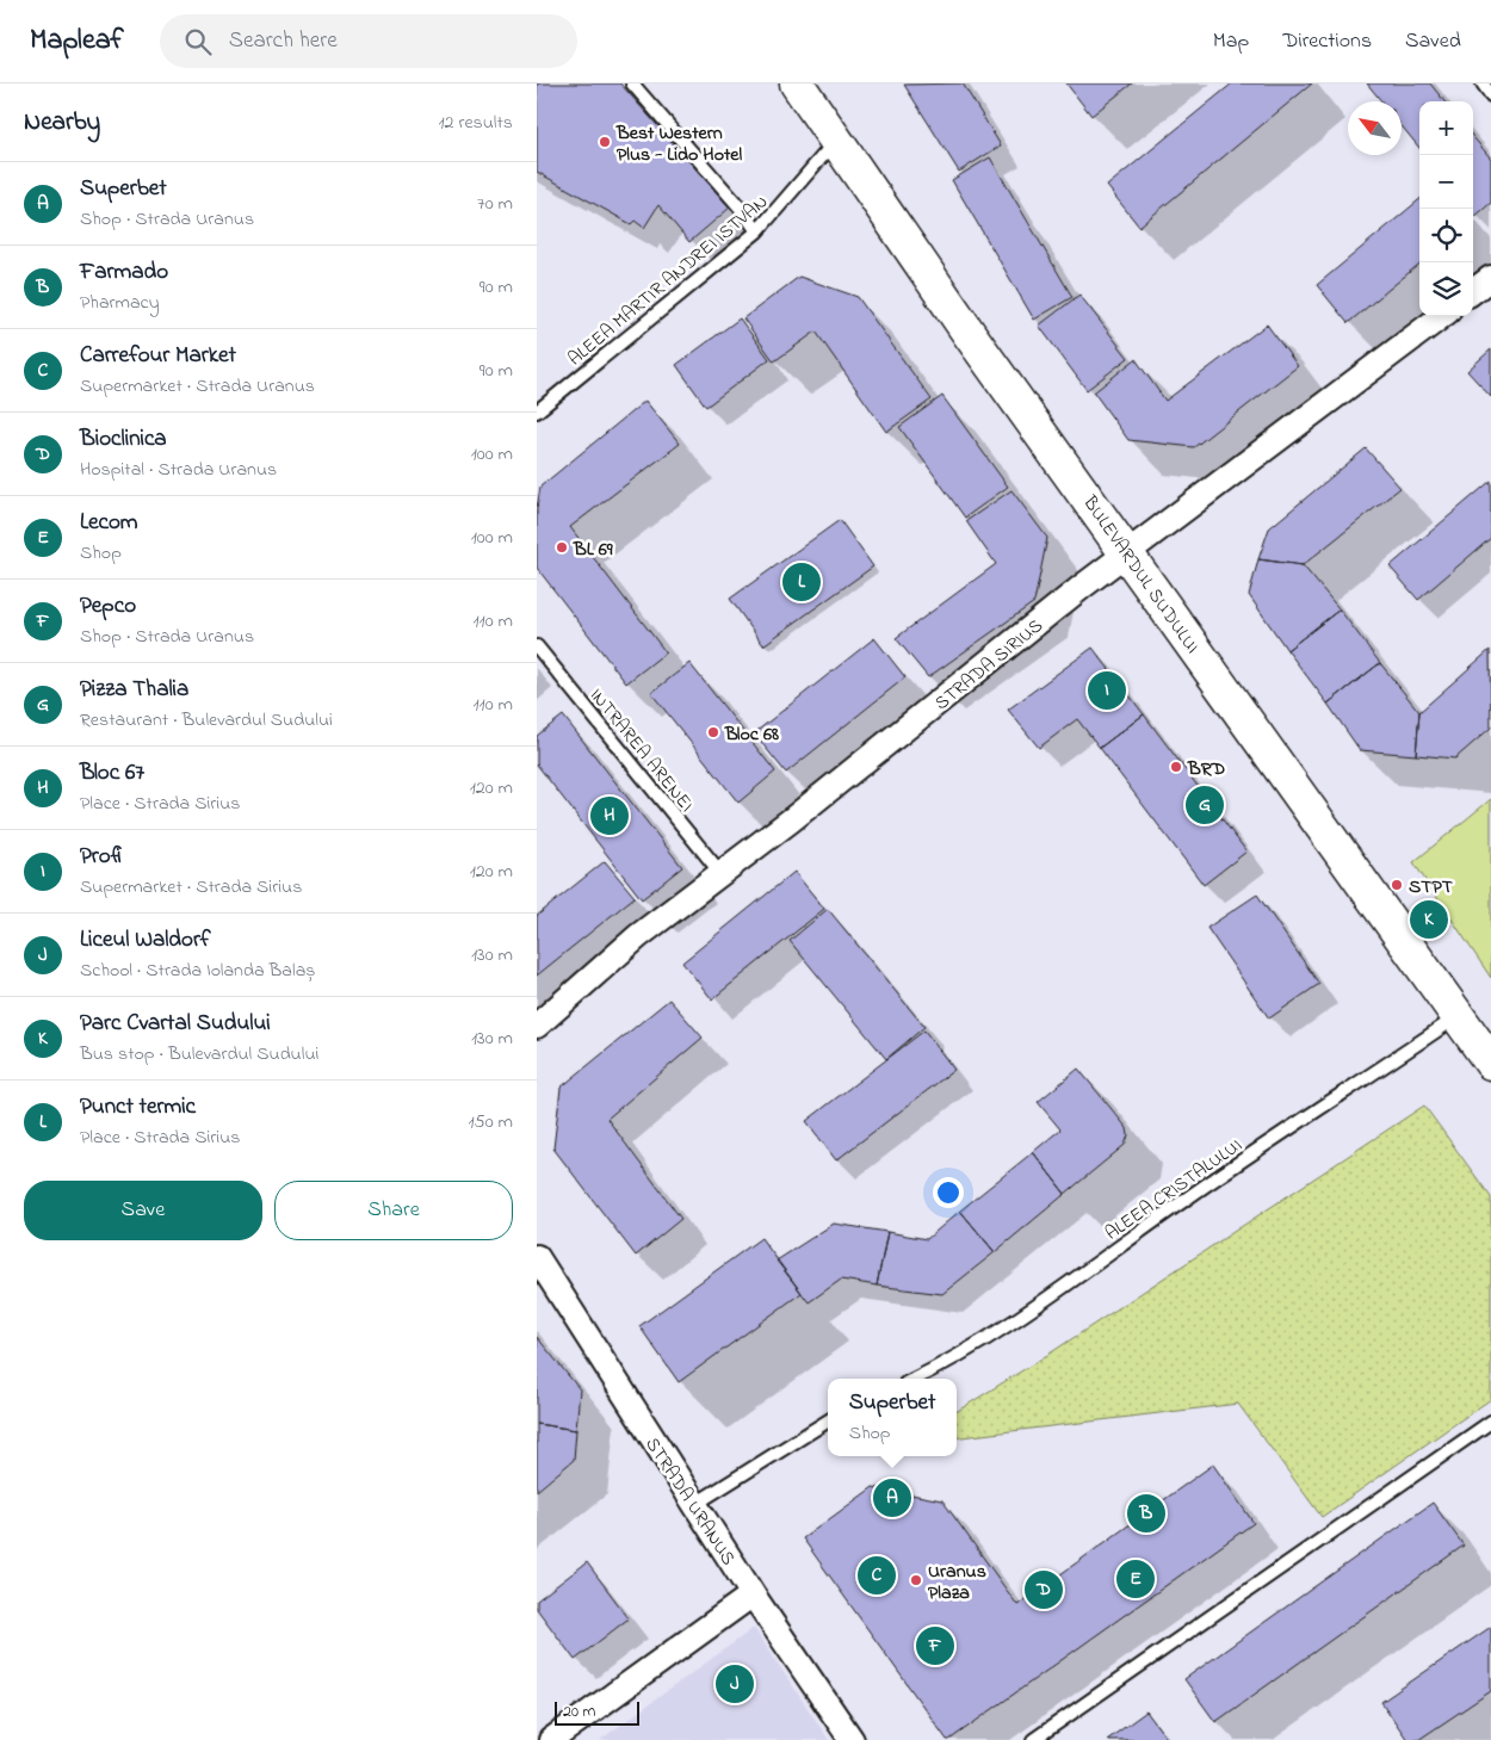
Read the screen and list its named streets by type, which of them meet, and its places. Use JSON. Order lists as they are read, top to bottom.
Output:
{
  "streets": {
    "street": ["BULEVARDUL SUDULUI", "STRADA SIRIUS", "STRADA URANUS"],
    "lane": ["ALEEA MARTIR ANDREI ISTVAN", "INTRAREA ARENEI", "ALEEA CRISTALULUI"]
  },
  "crossings": [
    ["ALEEA MARTIR ANDREI ISTVAN", "BULEVARDUL SUDULUI"],
    ["BULEVARDUL SUDULUI", "STRADA SIRIUS"],
    ["BULEVARDUL SUDULUI", "ALEEA CRISTALULUI"],
    ["STRADA SIRIUS", "INTRAREA ARENEI"]
  ],
  "places": [
    "Best Western Plus - Lido Hotel",
    "BL 69",
    "Bloc 68",
    "BRD",
    "STPT",
    "Uranus Plaza"
  ],
  "scale_bar": "20 m",
  "north": "top left",
  "page": {
    "header": "Mapleaf",
    "search": "Search here",
    "nav": ["Map", "Directions", "Saved"],
    "heading": ["Nearby", "12 results"],
    "map_buttons": ["+", "−"],
    "list": [
      {
        "mark": "A",
        "name": "Superbet",
        "note": "Shop · Strada Uranus",
        "value": "70 m"
      },
      {
        "mark": "B",
        "name": "Farmado",
        "note": "Pharmacy",
        "value": "90 m"
      },
      {
        "mark": "C",
        "name": "Carrefour Market",
        "note": "Supermarket · Strada Uranus",
        "value": "90 m"
      },
      {
        "mark": "D",
        "name": "Bioclinica",
        "note": "Hospital · Strada Uranus",
        "value": "100 m"
      },
      {
        "mark": "E",
        "name": "Lecom",
        "note": "Shop",
        "value": "100 m"
      },
      {
        "mark": "F",
        "name": "Pepco",
        "note": "Shop · Strada Uranus",
        "value": "110 m"
      },
      {
        "mark": "G",
        "name": "Pizza Thalia",
        "note": "Restaurant · Bulevardul Sudului",
        "value": "110 m"
      },
      {
        "mark": "H",
        "name": "Bloc 67",
        "note": "Place · Strada Sirius",
        "value": "120 m"
      },
      {
        "mark": "I",
        "name": "Profi",
        "note": "Supermarket · Strada Sirius",
        "value": "120 m"
      },
      {
        "mark": "J",
        "name": "Liceul Waldorf",
        "note": "School · Strada Iolanda Balaș",
        "value": "130 m"
      },
      {
        "mark": "K",
        "name": "Parc Cvartal Sudului",
        "note": "Bus stop · Bulevardul Sudului",
        "value": "130 m"
      },
      {
        "mark": "L",
        "name": "Punct termic",
        "note": "Place · Strada Sirius",
        "value": "150 m"
      }
    ],
    "pins": [
      "L",
      "I",
      "G",
      "H",
      "K",
      "A",
      "B",
      "C",
      "E",
      "D",
      "F",
      "J"
    ],
    "buttons": ["Save", "Share"],
    "popup": ["Superbet", "Shop"],
    "scale": "20 m"
  }
}
